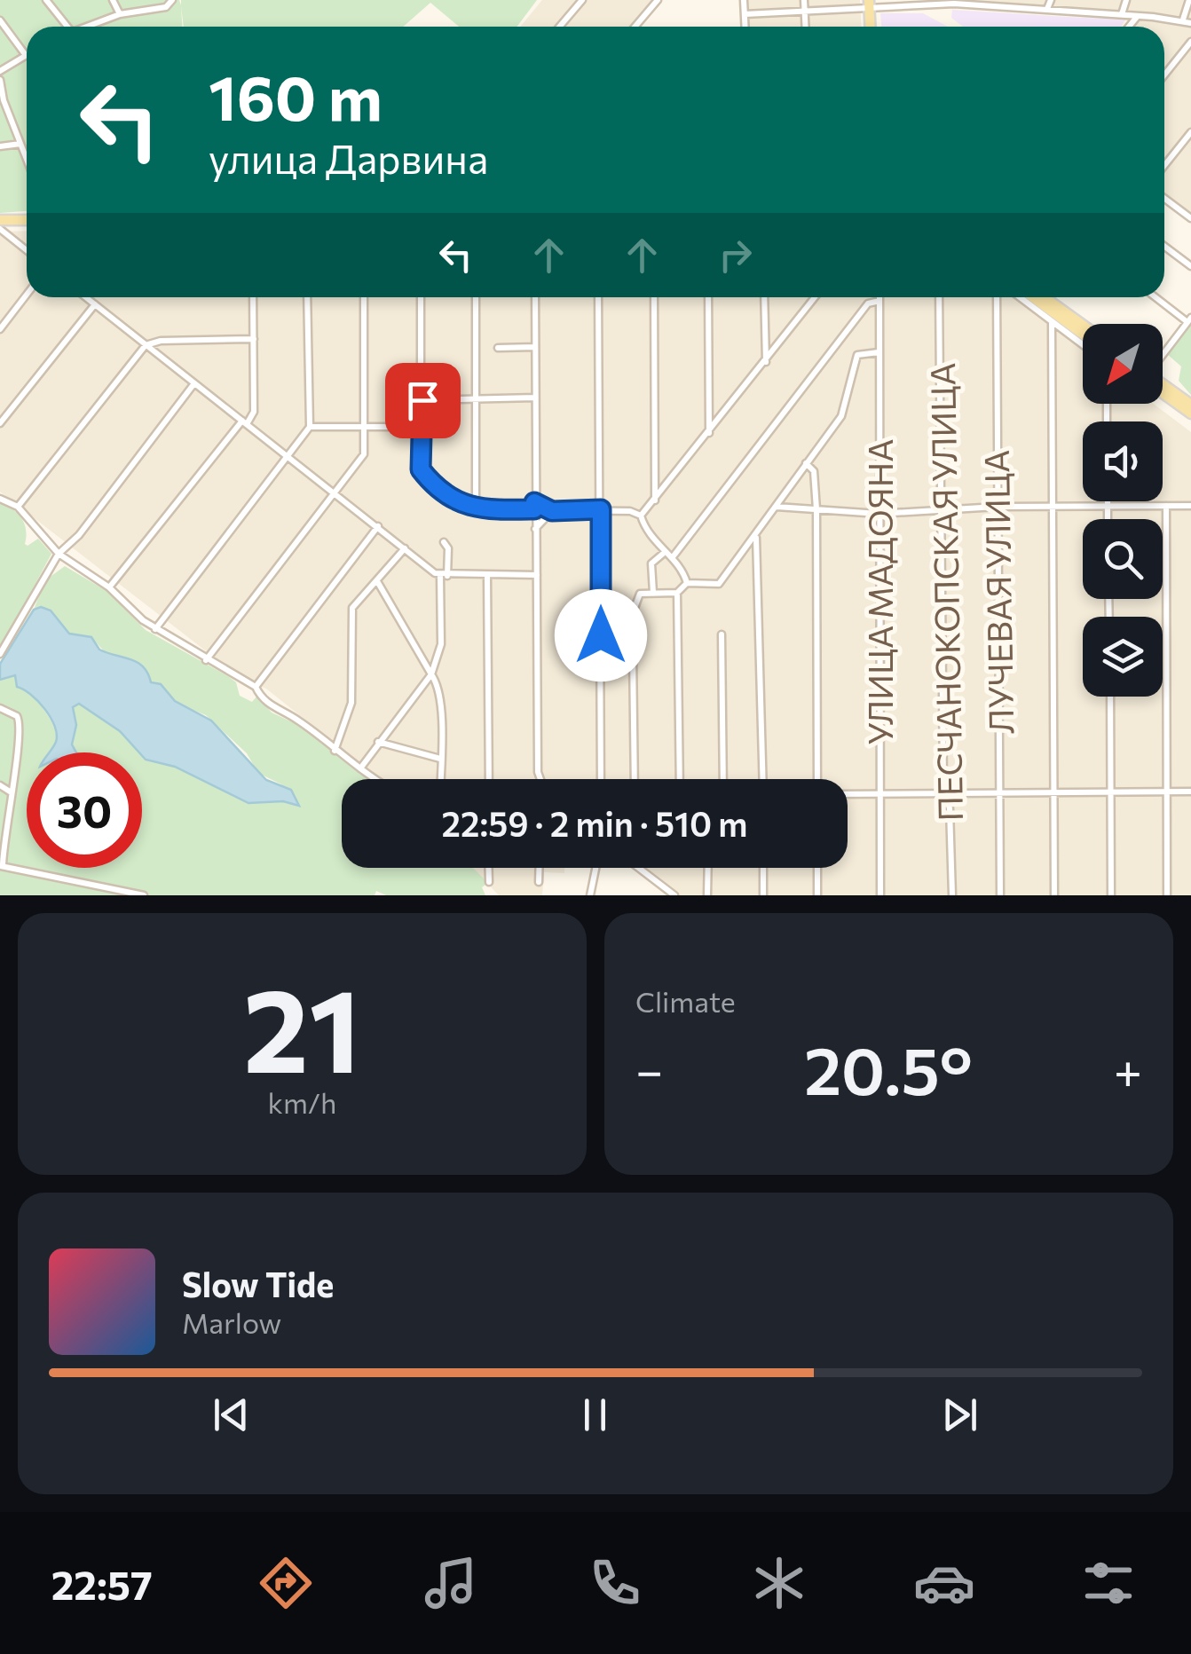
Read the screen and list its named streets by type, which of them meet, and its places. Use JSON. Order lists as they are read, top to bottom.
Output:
{
  "streets": {
    "street": ["УЛИЦА МАДОЯНА", "ПЕСЧАНОКОПСКАЯ УЛИЦА", "ЛУЧЕВАЯ УЛИЦА"]
  },
  "north": "bottom left",
  "page": {
    "turn": ["160 m", "улица Дарвина"],
    "limit": "30",
    "trip": "22:59 · 2 min · 510 m",
    "tile": [
      ["21", "km/h"],
      "Climate"
    ],
    "heat": ["−", "20.5°", "+"],
    "song": ["Slow Tide", "Marlow"],
    "tabs": "22:57"
  }
}
